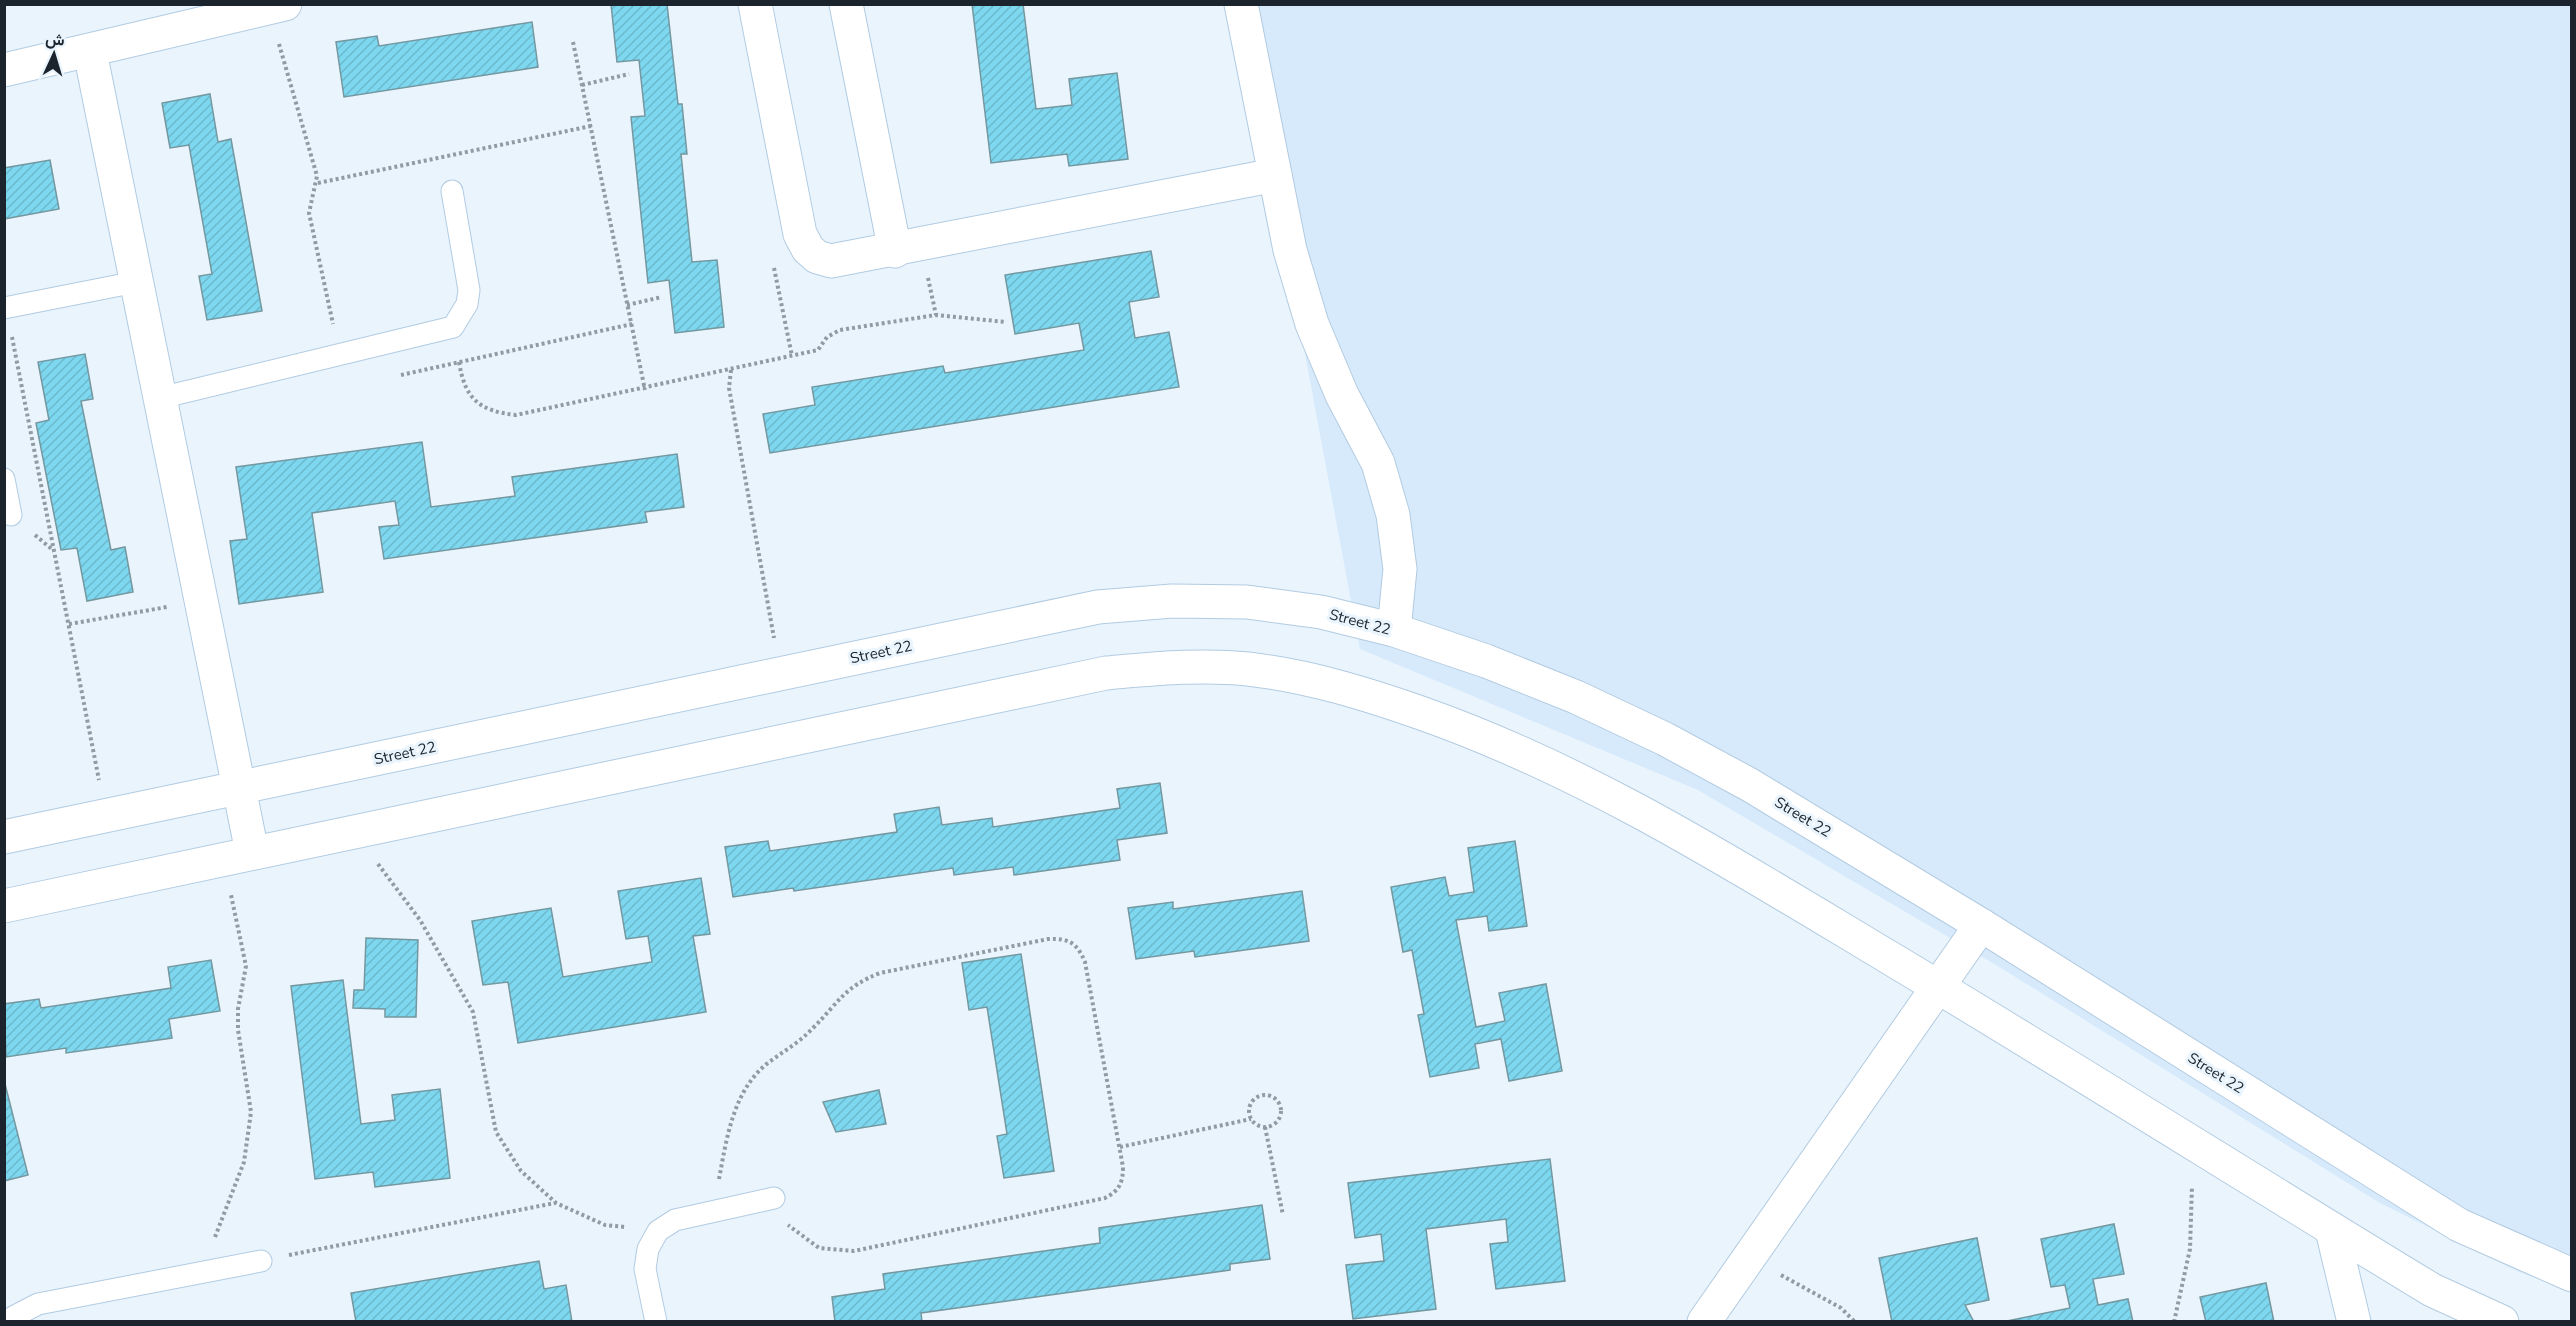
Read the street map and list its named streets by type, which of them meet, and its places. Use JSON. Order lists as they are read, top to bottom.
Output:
{
  "streets": {
    "street": ["Street 22"]
  },
  "north": "top"
}
